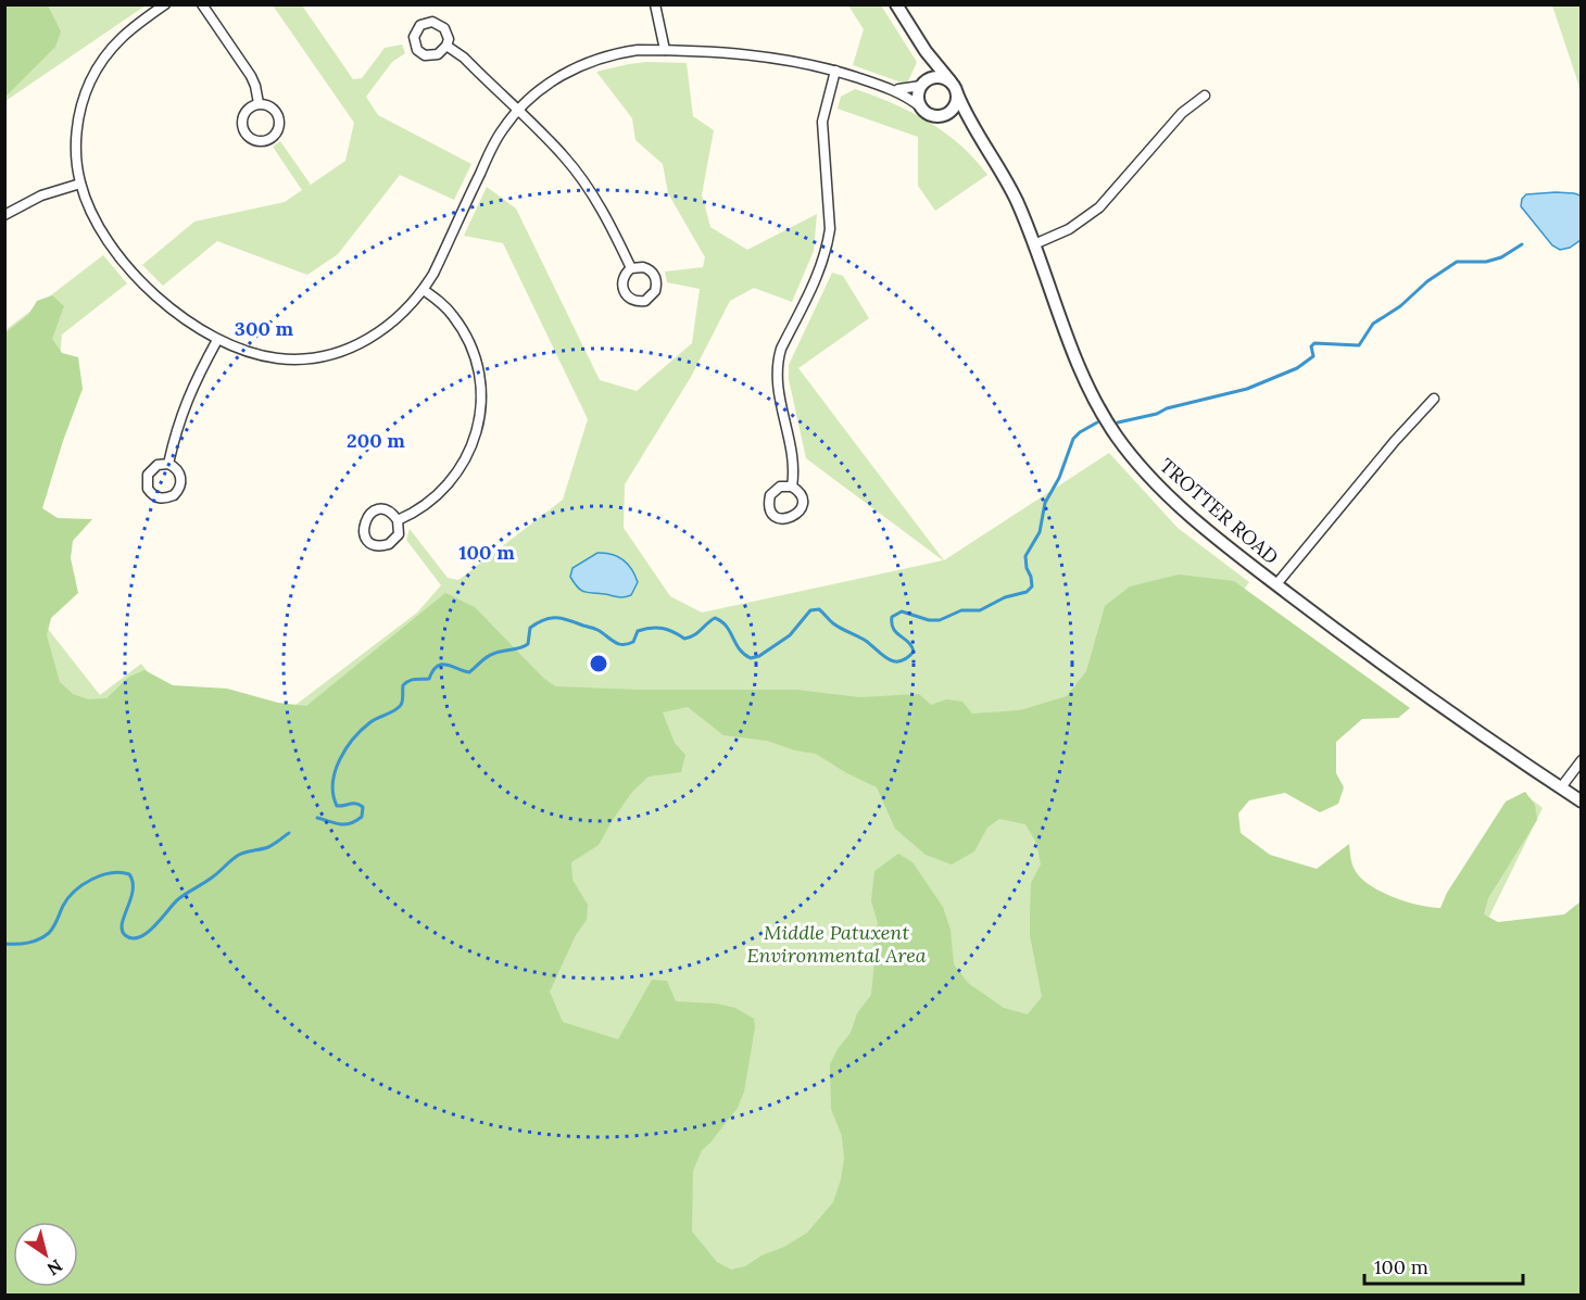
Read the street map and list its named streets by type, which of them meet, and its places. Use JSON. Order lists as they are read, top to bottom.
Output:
{
  "streets": {
    "street": ["TROTTER ROAD"]
  },
  "parks": ["Middle Patuxent Environmental Area"],
  "scale_bar": "100 m",
  "north": "bottom right",
  "rings": ["300 m", "200 m", "100 m"]
}
